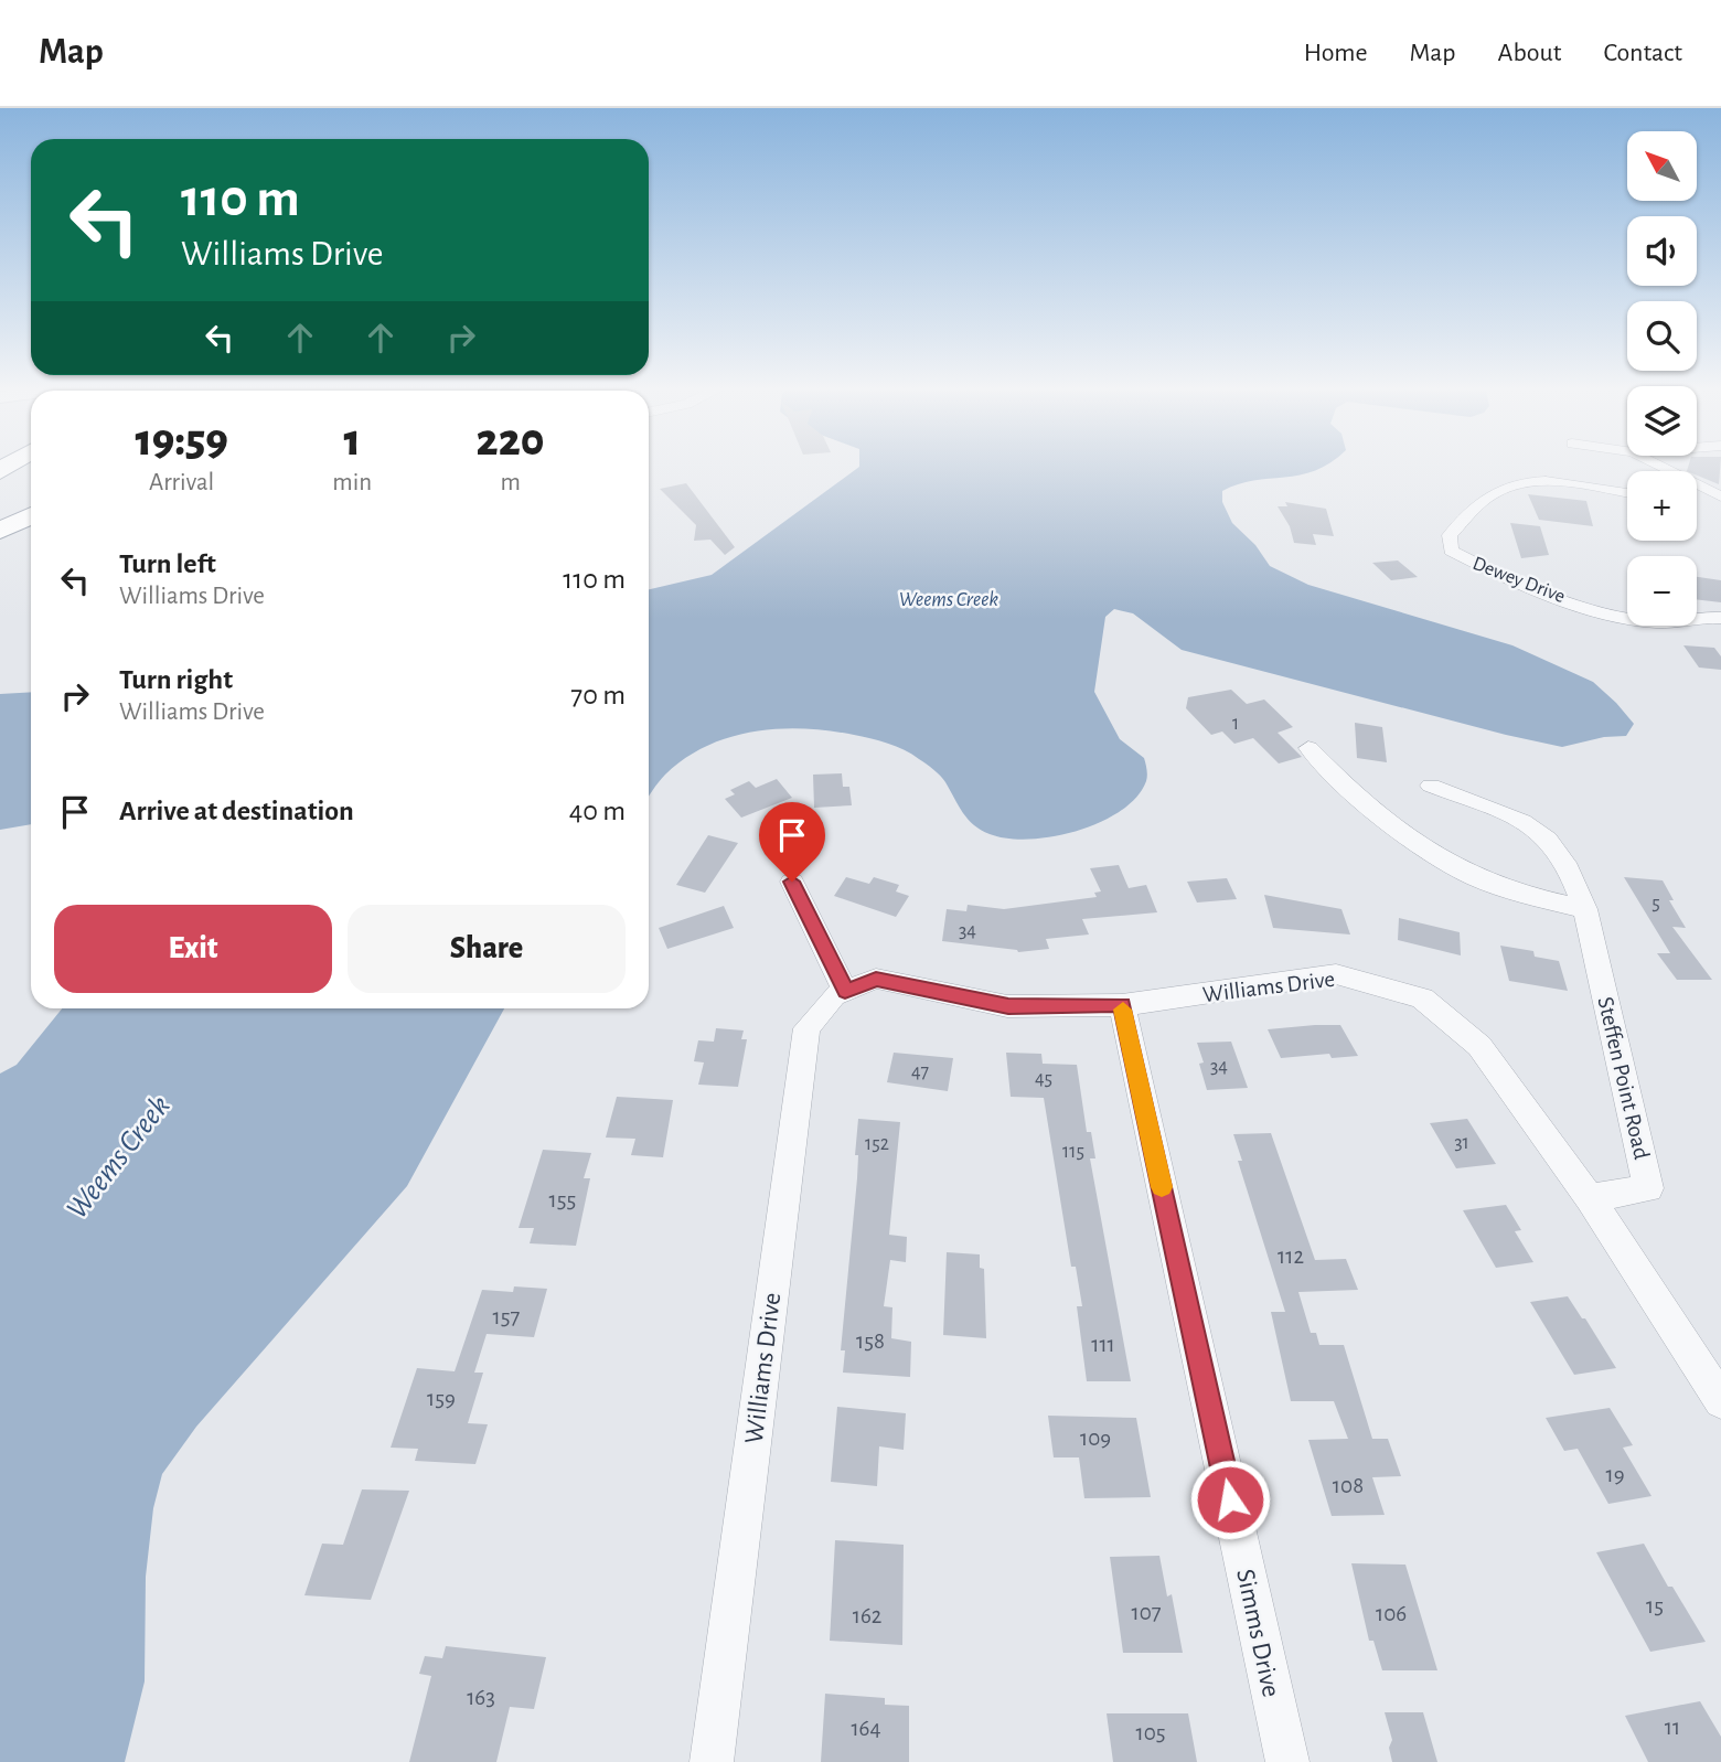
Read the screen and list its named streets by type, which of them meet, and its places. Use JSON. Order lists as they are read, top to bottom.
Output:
{
  "streets": {
    "street": [
      "Dewey Drive",
      "Williams Drive",
      "Steffen Point Road",
      "Simms Drive"
    ]
  },
  "crossings": [
    ["Williams Drive", "Steffen Point Road"],
    ["Williams Drive", "Simms Drive"]
  ],
  "water": ["Weems Creek"],
  "house_numbers": [
    "1",
    "5",
    "34",
    "34",
    "47",
    "45",
    "31",
    "152",
    "115",
    "155",
    "112",
    "157",
    "158",
    "111",
    "159",
    "109",
    "19",
    "108",
    "15",
    "107",
    "106",
    "162",
    "163",
    "11",
    "164",
    "105"
  ],
  "north": "top left",
  "page": {
    "header": "Map",
    "nav": [
      "Home",
      "Map",
      "About",
      "Contact"
    ],
    "map_buttons": ["+", "−"],
    "turn": ["110 m", "Williams Drive"],
    "eta": [
      "19:59",
      "Arrival",
      "1",
      "min",
      "220",
      "m"
    ],
    "list": [
      {
        "name": "Turn left",
        "note": "Williams Drive",
        "value": "110 m"
      },
      {
        "name": "Turn right",
        "note": "Williams Drive",
        "value": "70 m"
      },
      {
        "name": "Arrive at destination",
        "value": "40 m"
      }
    ],
    "buttons": ["Exit", "Share"]
  }
}
